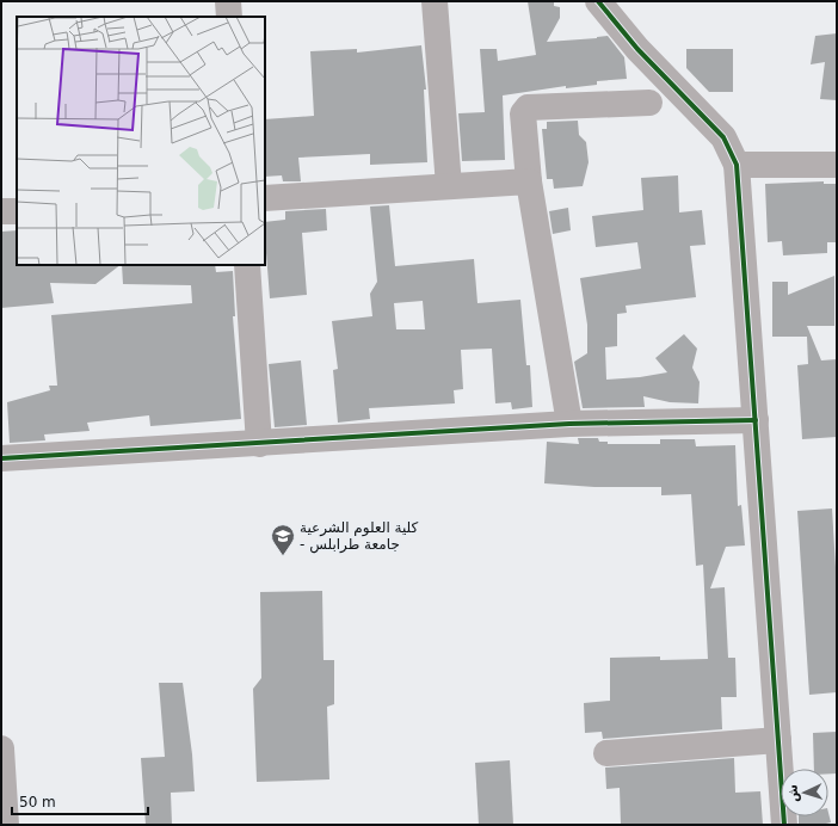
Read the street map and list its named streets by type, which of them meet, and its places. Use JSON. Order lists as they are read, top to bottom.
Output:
{
  "places": {
    "school or university": ["كلية العلوم الشرعية - جامعة طرابلس"]
  },
  "scale_bar": "50 m",
  "north": "left"
}
